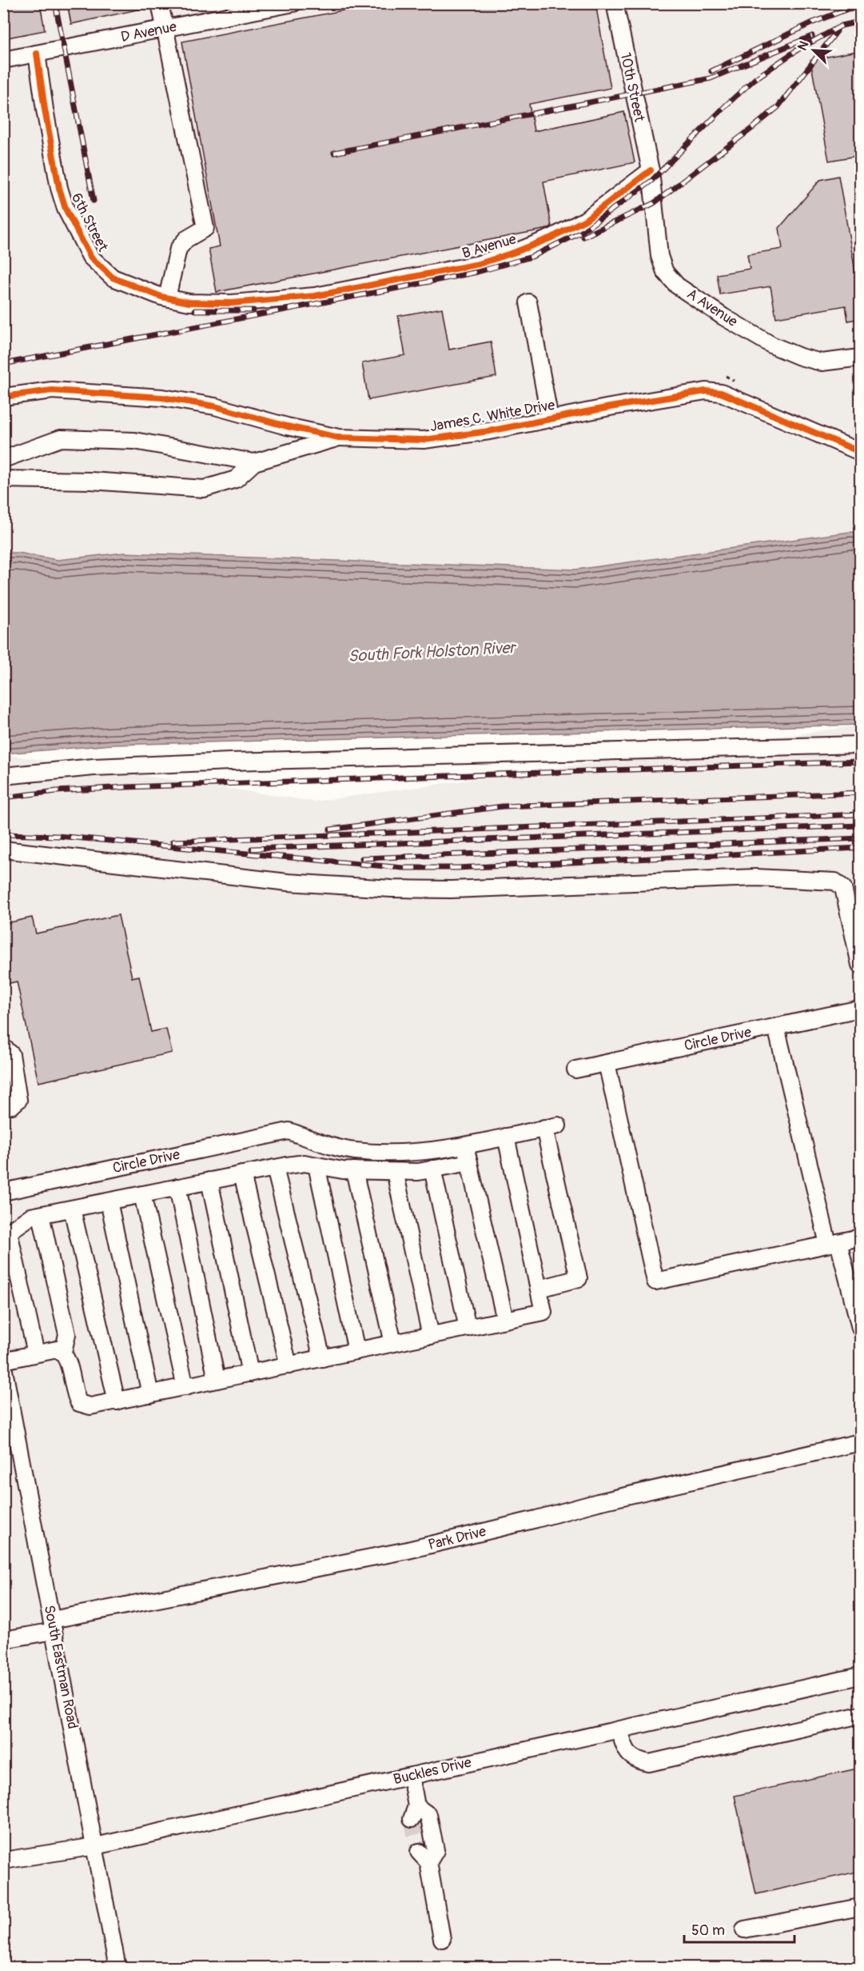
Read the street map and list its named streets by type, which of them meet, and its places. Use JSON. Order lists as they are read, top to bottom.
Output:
{
  "streets": {
    "street": [
      "D Avenue",
      "10th Street",
      "6th Street",
      "B Avenue",
      "A Avenue",
      "James C. White Drive",
      "Circle Drive",
      "Park Drive",
      "South Eastman Road",
      "Buckles Drive"
    ]
  },
  "crossings": [
    ["D Avenue", "6th Street"],
    ["10th Street", "B Avenue"],
    ["10th Street", "A Avenue"],
    ["6th Street", "B Avenue"],
    ["B Avenue", "A Avenue"],
    ["Park Drive", "South Eastman Road"],
    ["South Eastman Road", "Buckles Drive"]
  ],
  "water": ["South Fork Holston River"],
  "scale_bar": "50 m",
  "north": "top left"
}
